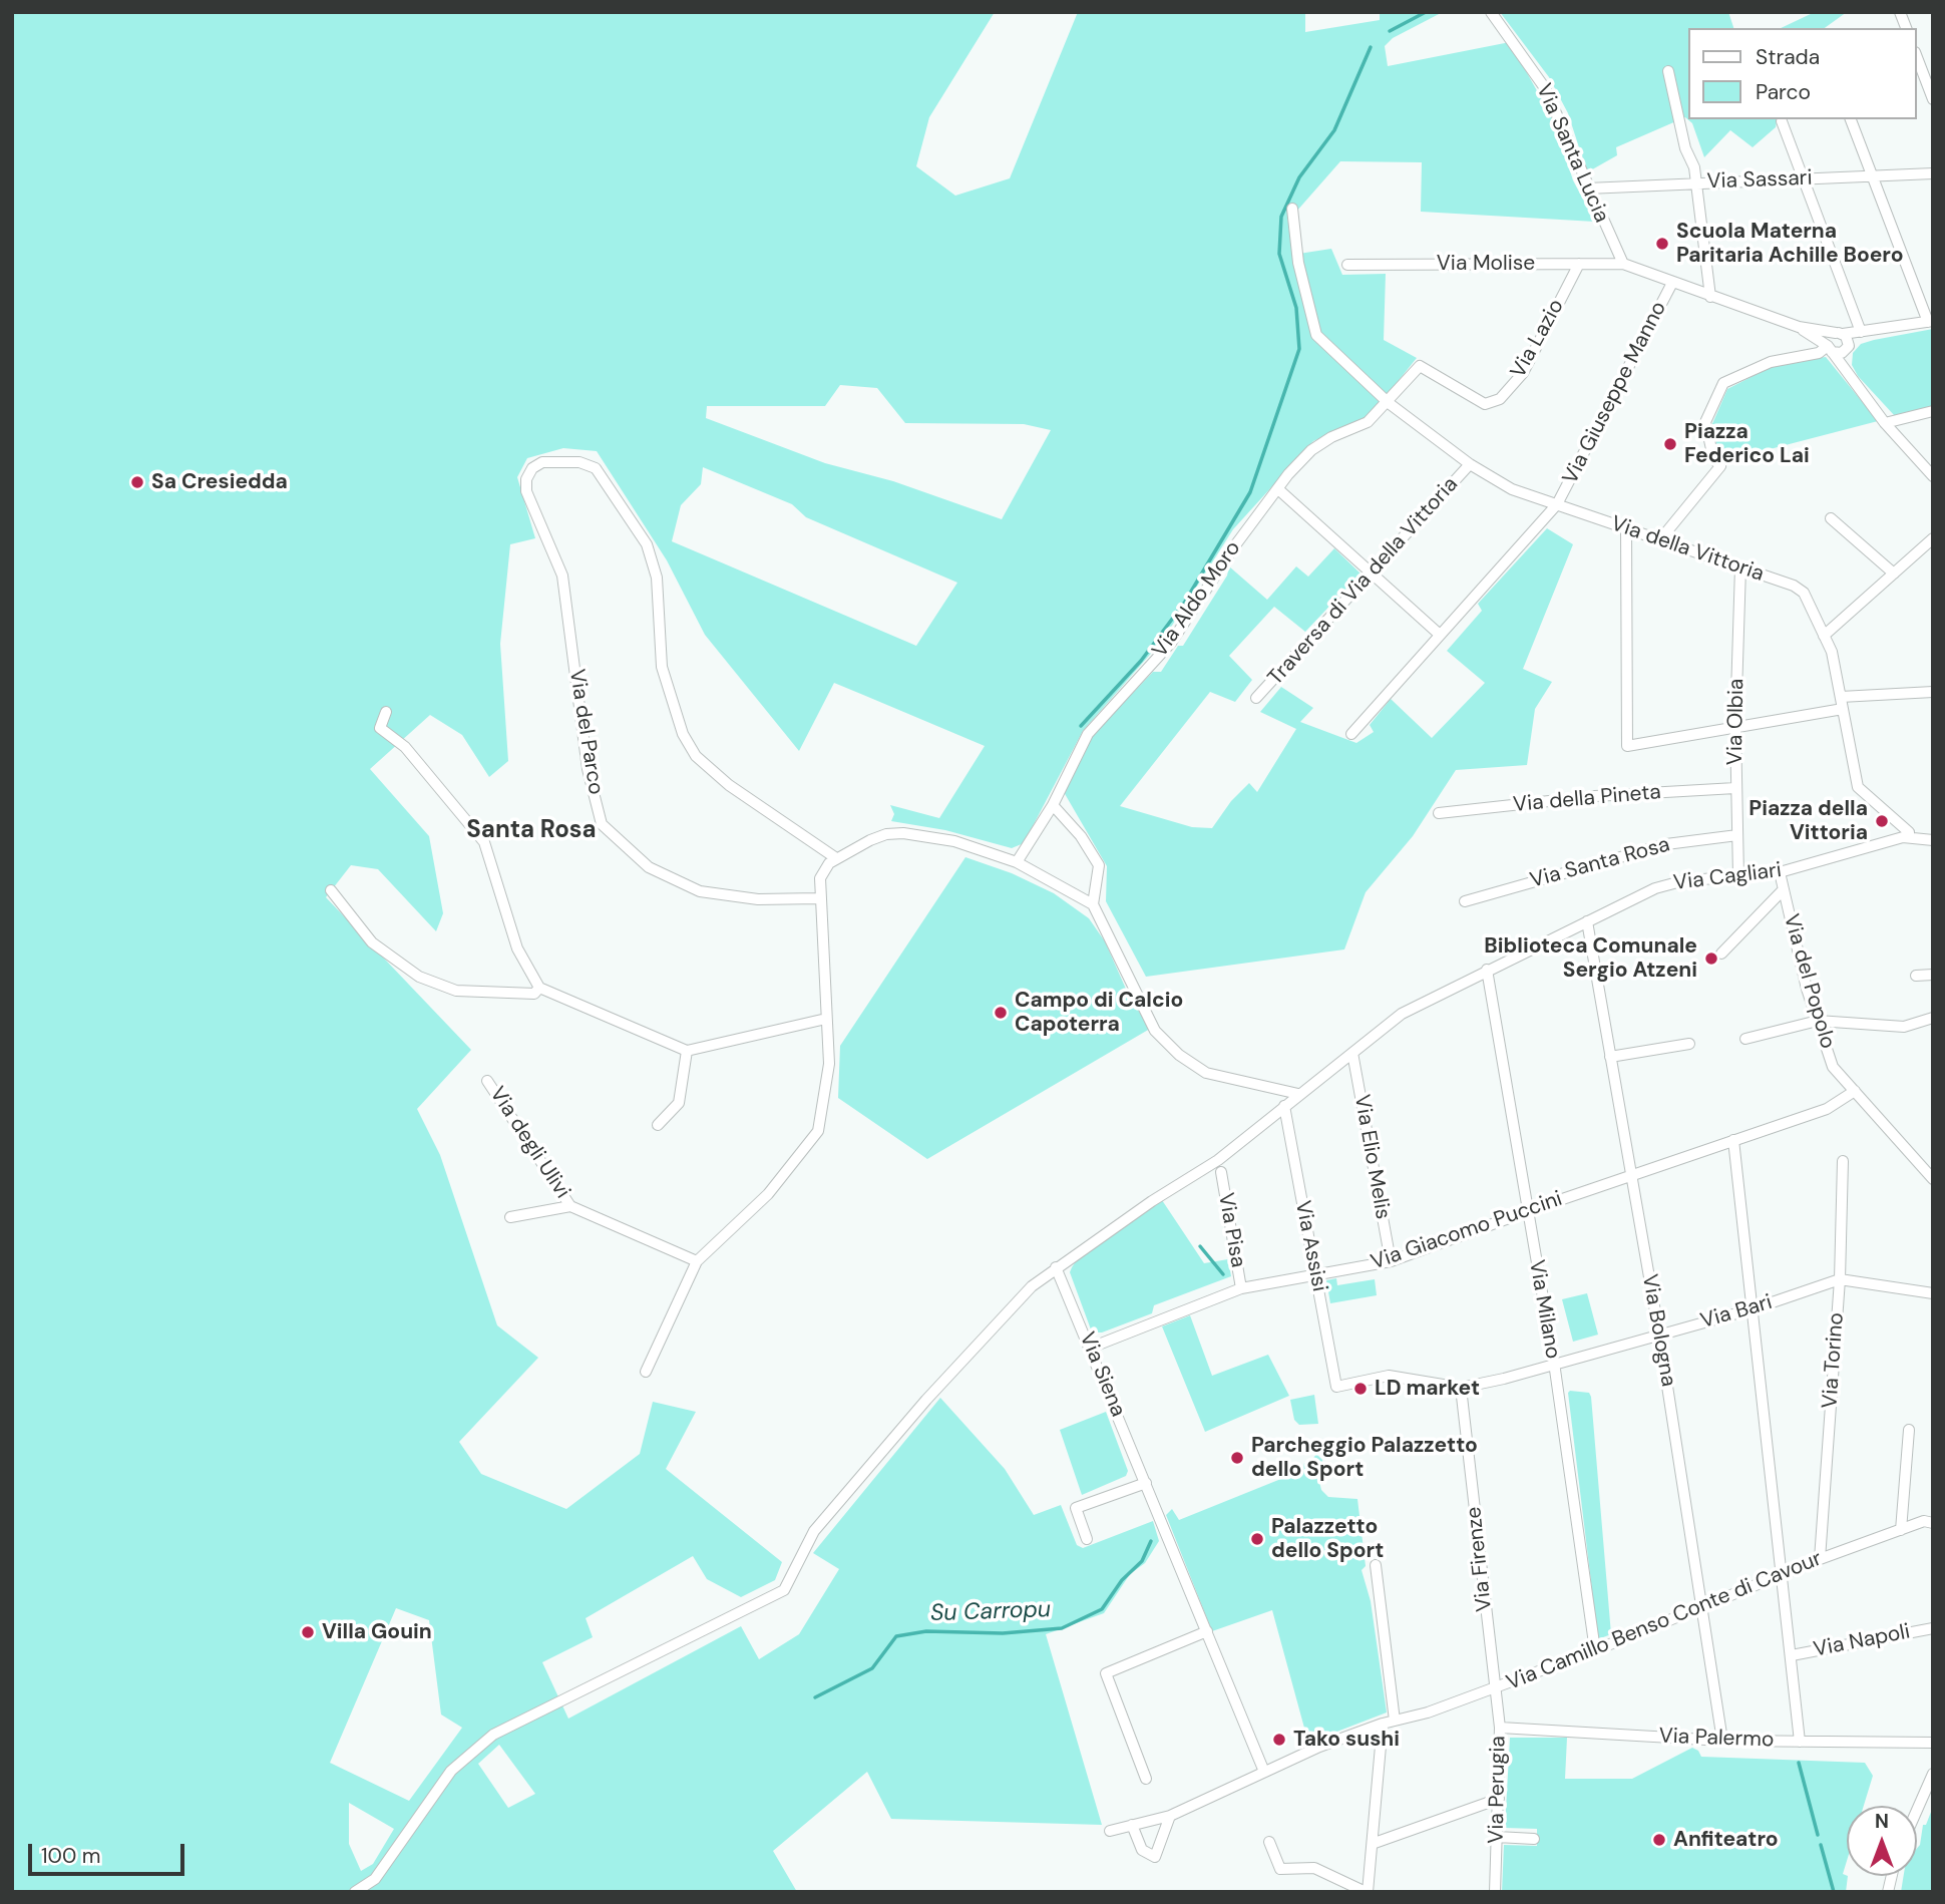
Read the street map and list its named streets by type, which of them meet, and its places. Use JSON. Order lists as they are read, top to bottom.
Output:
{
  "streets": {
    "street": [
      "Via Santa Lucia",
      "Via Sassari",
      "Via Molise",
      "Via Lazio",
      "Via Giuseppe Manno",
      "Via della Vittoria",
      "Traversa di Via della Vittoria",
      "Via Aldo Moro",
      "Via Olbia",
      "Via del Parco",
      "Via della Pineta",
      "Via Santa Rosa",
      "Via Cagliari",
      "Via del Popolo",
      "Via degli Ulivi",
      "Via Elio Melis",
      "Via Pisa",
      "Via Giacomo Puccini",
      "Via Assisi",
      "Via Milano",
      "Via Bari",
      "Via Bologna",
      "Via Torino",
      "Via Siena",
      "Via Firenze",
      "Via Camillo Benso Conte di Cavour",
      "Via Napoli",
      "Via Palermo",
      "Via Perugia"
    ]
  },
  "crossings": [
    ["Via Santa Lucia", "Via Sassari"],
    ["Via Santa Lucia", "Via Molise"],
    ["Via Molise", "Via Lazio"],
    ["Via Molise", "Via Giuseppe Manno"],
    ["Via Lazio", "Via della Vittoria"],
    ["Via Lazio", "Via Aldo Moro"],
    ["Via Giuseppe Manno", "Via della Vittoria"],
    ["Via della Vittoria", "Traversa di Via della Vittoria"],
    ["Via della Vittoria", "Via Aldo Moro"],
    ["Via della Vittoria", "Via Olbia"],
    ["Via della Vittoria", "Via Cagliari"],
    ["Via Olbia", "Via della Pineta"],
    ["Via Olbia", "Via Santa Rosa"],
    ["Via Olbia", "Via Cagliari"],
    ["Via Cagliari", "Via del Popolo"],
    ["Via Cagliari", "Via Elio Melis"],
    ["Via Cagliari", "Via Assisi"],
    ["Via Cagliari", "Via Milano"],
    ["Via Cagliari", "Via Bologna"],
    ["Via Cagliari", "Via Siena"],
    ["Via del Popolo", "Via Giacomo Puccini"],
    ["Via Elio Melis", "Via Giacomo Puccini"],
    ["Via Pisa", "Via Giacomo Puccini"],
    ["Via Giacomo Puccini", "Via Assisi"],
    ["Via Giacomo Puccini", "Via Milano"],
    ["Via Giacomo Puccini", "Via Bologna"],
    ["Via Giacomo Puccini", "Via Siena"],
    ["Via Assisi", "Via Bari"],
    ["Via Milano", "Via Bari"],
    ["Via Milano", "Via Camillo Benso Conte di Cavour"],
    ["Via Bari", "Via Bologna"],
    ["Via Bari", "Via Torino"],
    ["Via Bari", "Via Firenze"],
    ["Via Bologna", "Via Camillo Benso Conte di Cavour"],
    ["Via Bologna", "Via Palermo"],
    ["Via Torino", "Via Camillo Benso Conte di Cavour"],
    ["Via Siena", "Via Camillo Benso Conte di Cavour"],
    ["Via Firenze", "Via Camillo Benso Conte di Cavour"],
    ["Via Firenze", "Via Perugia"],
    ["Via Camillo Benso Conte di Cavour", "Via Perugia"],
    ["Via Palermo", "Via Perugia"]
  ],
  "districts": ["Santa Rosa"],
  "water": ["Su Carropu"],
  "places": [
    "Scuola Materna Paritaria Achille Boero",
    "Piazza Federico Lai",
    "Sa Cresiedda",
    "Piazza della Vittoria",
    "Biblioteca Comunale Sergio Atzeni",
    "Campo di Calcio Capoterra",
    "LD market",
    "Parcheggio Palazzetto dello Sport",
    "Palazzetto dello Sport",
    "Villa Gouin",
    "Tako sushi",
    "Anfiteatro"
  ],
  "legend": ["Strada", "Parco"],
  "scale_bar": "100 m",
  "north": "top"
}
